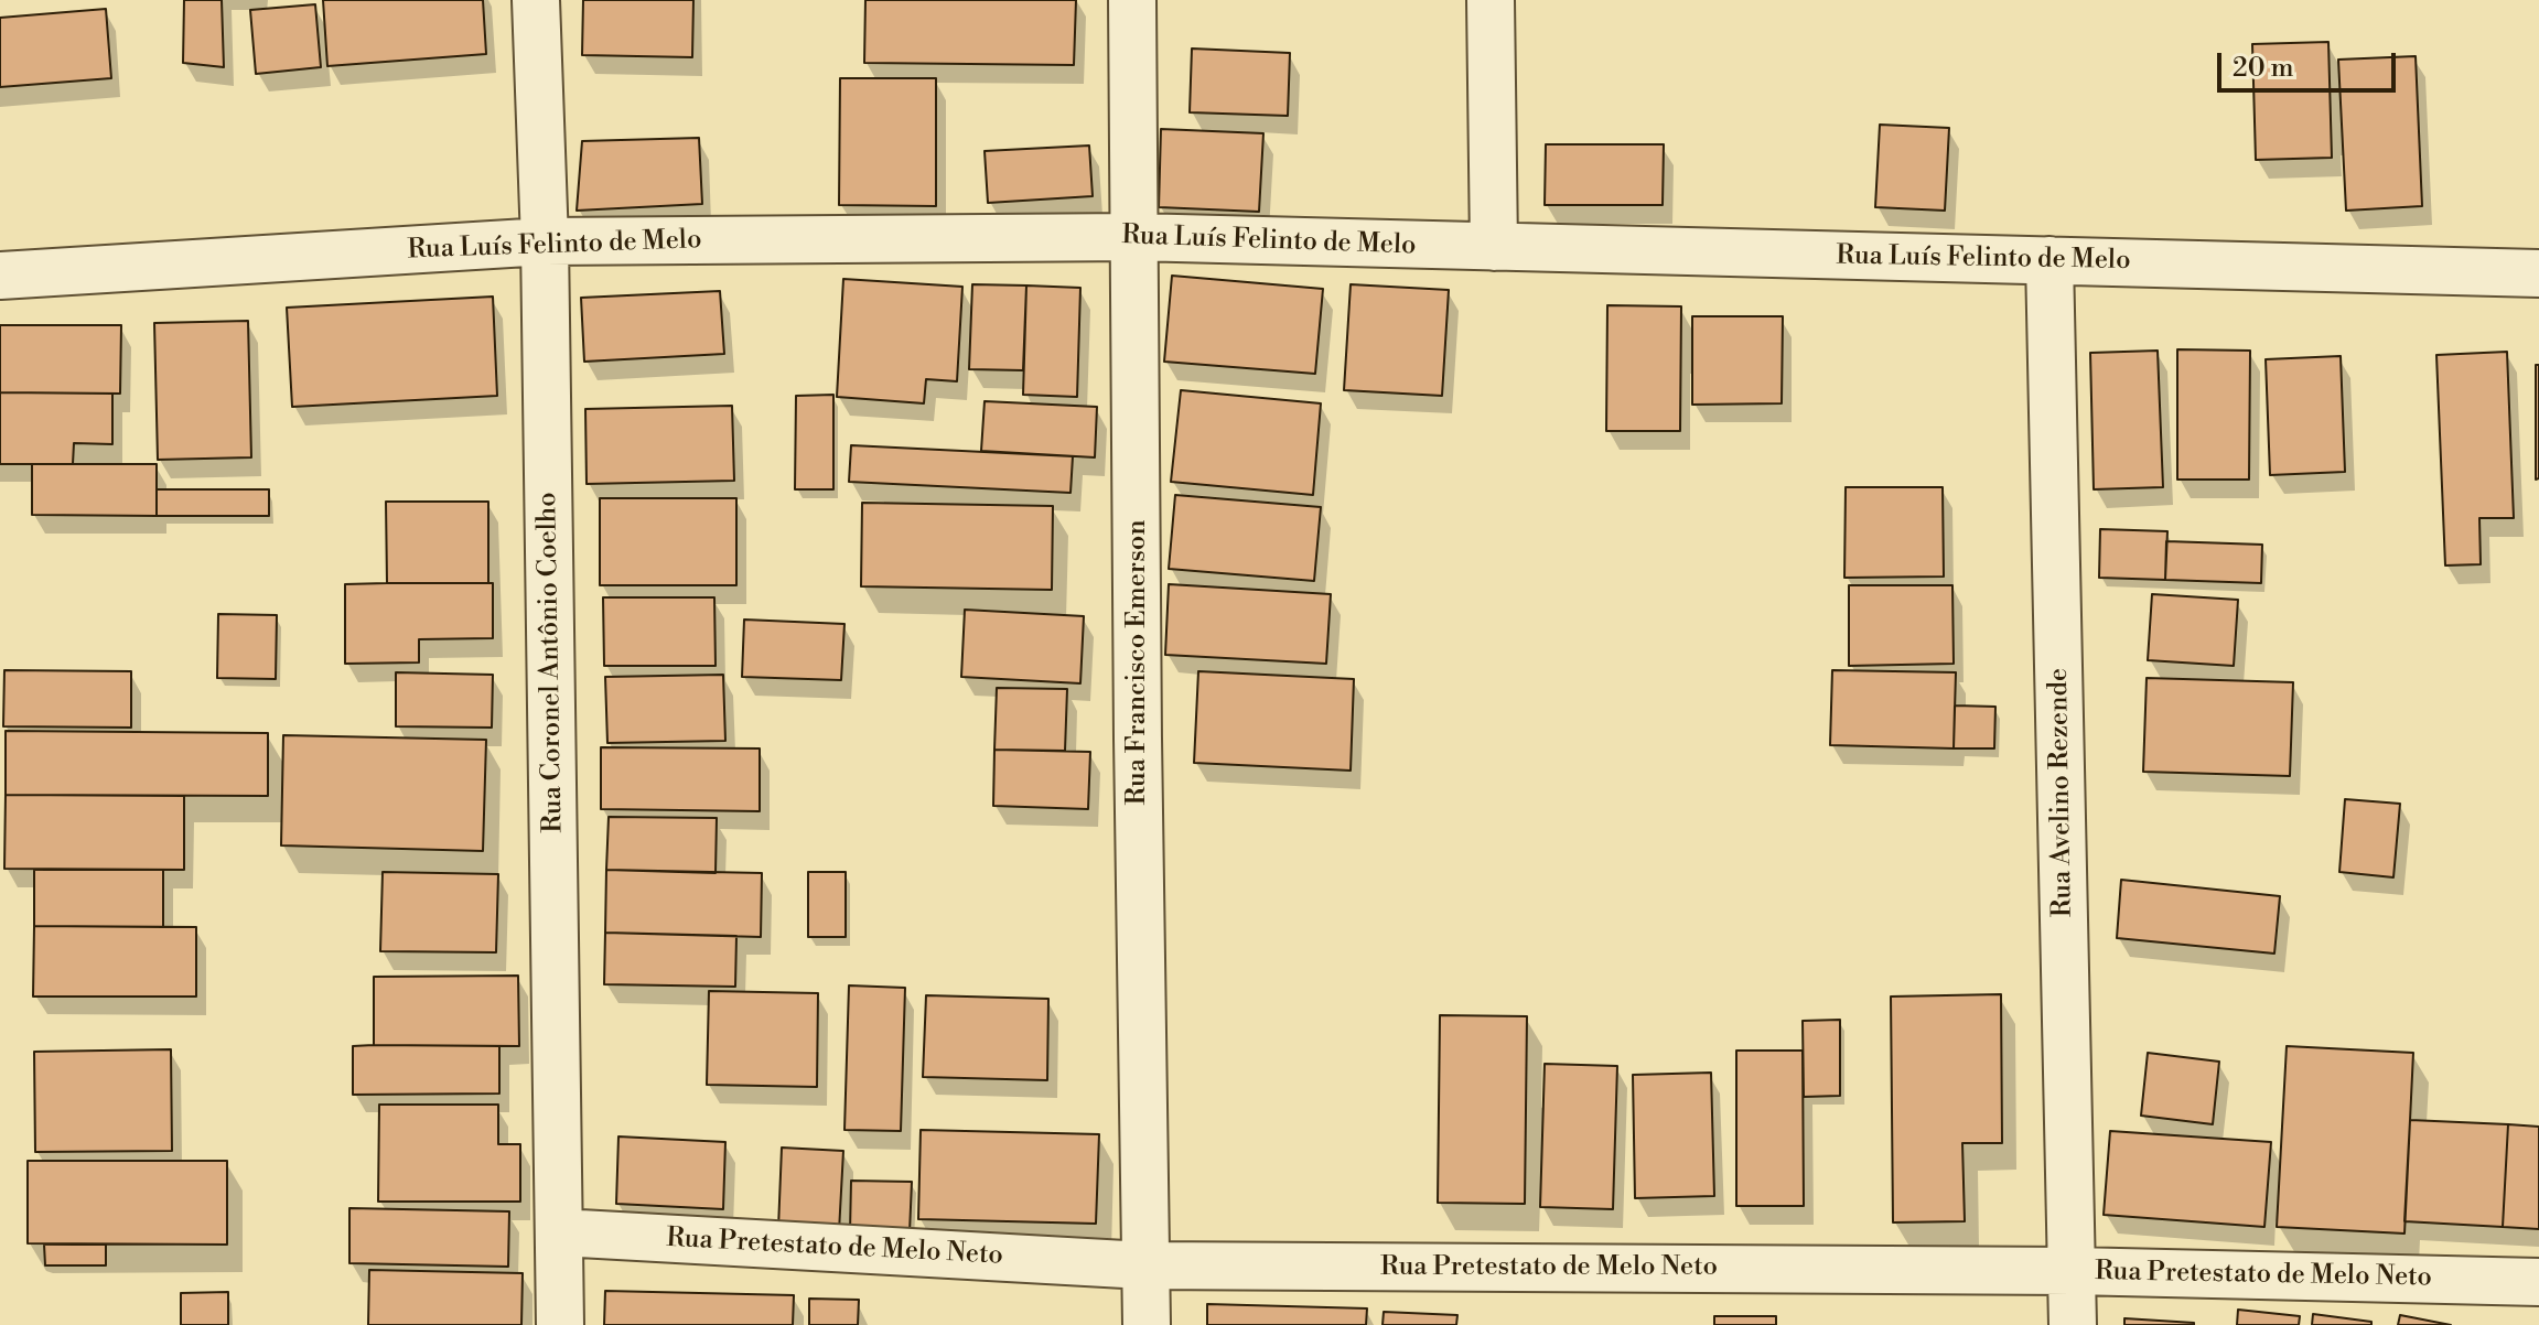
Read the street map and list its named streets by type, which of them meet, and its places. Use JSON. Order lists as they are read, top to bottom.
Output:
{
  "streets": {
    "street": [
      "Rua Luís Felinto de Melo",
      "Rua Coronel Antônio Coelho",
      "Rua Francisco Emerson",
      "Rua Avelino Rezende",
      "Rua Pretestato de Melo Neto"
    ]
  },
  "crossings": [
    ["Rua Luís Felinto de Melo", "Rua Coronel Antônio Coelho"],
    ["Rua Luís Felinto de Melo", "Rua Francisco Emerson"],
    ["Rua Luís Felinto de Melo", "Rua Avelino Rezende"],
    ["Rua Coronel Antônio Coelho", "Rua Pretestato de Melo Neto"],
    ["Rua Francisco Emerson", "Rua Pretestato de Melo Neto"],
    ["Rua Avelino Rezende", "Rua Pretestato de Melo Neto"]
  ],
  "scale_bar": "20 m"
}
